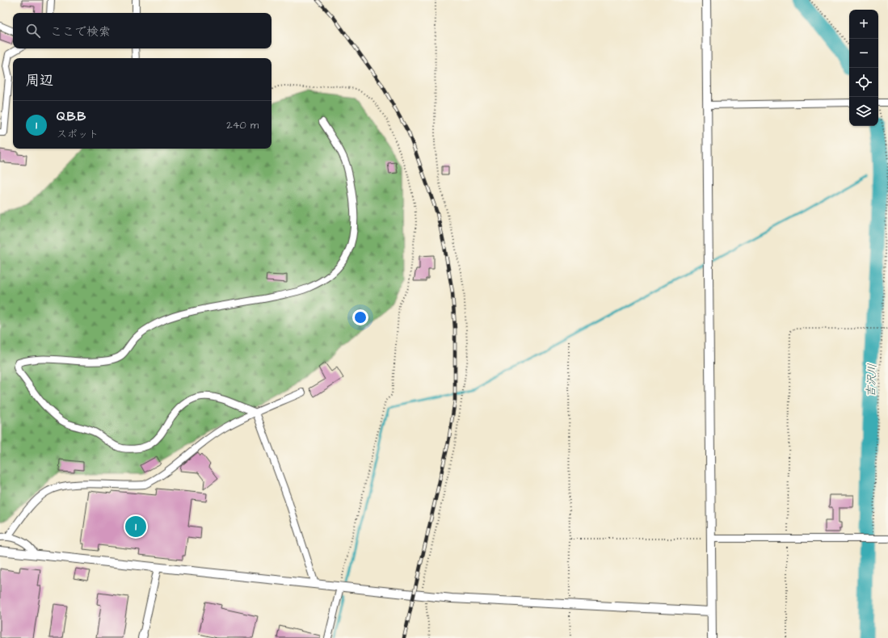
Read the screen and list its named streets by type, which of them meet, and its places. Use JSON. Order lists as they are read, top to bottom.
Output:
{
  "water": ["吉沢川"],
  "page": {
    "map_buttons": ["+", "−"],
    "search": "ここで検索",
    "heading": "周辺",
    "list": [
      {
        "mark": "1",
        "name": "Q.B.B",
        "note": "スポット",
        "value": "240 m"
      }
    ],
    "pins": "1"
  }
}
